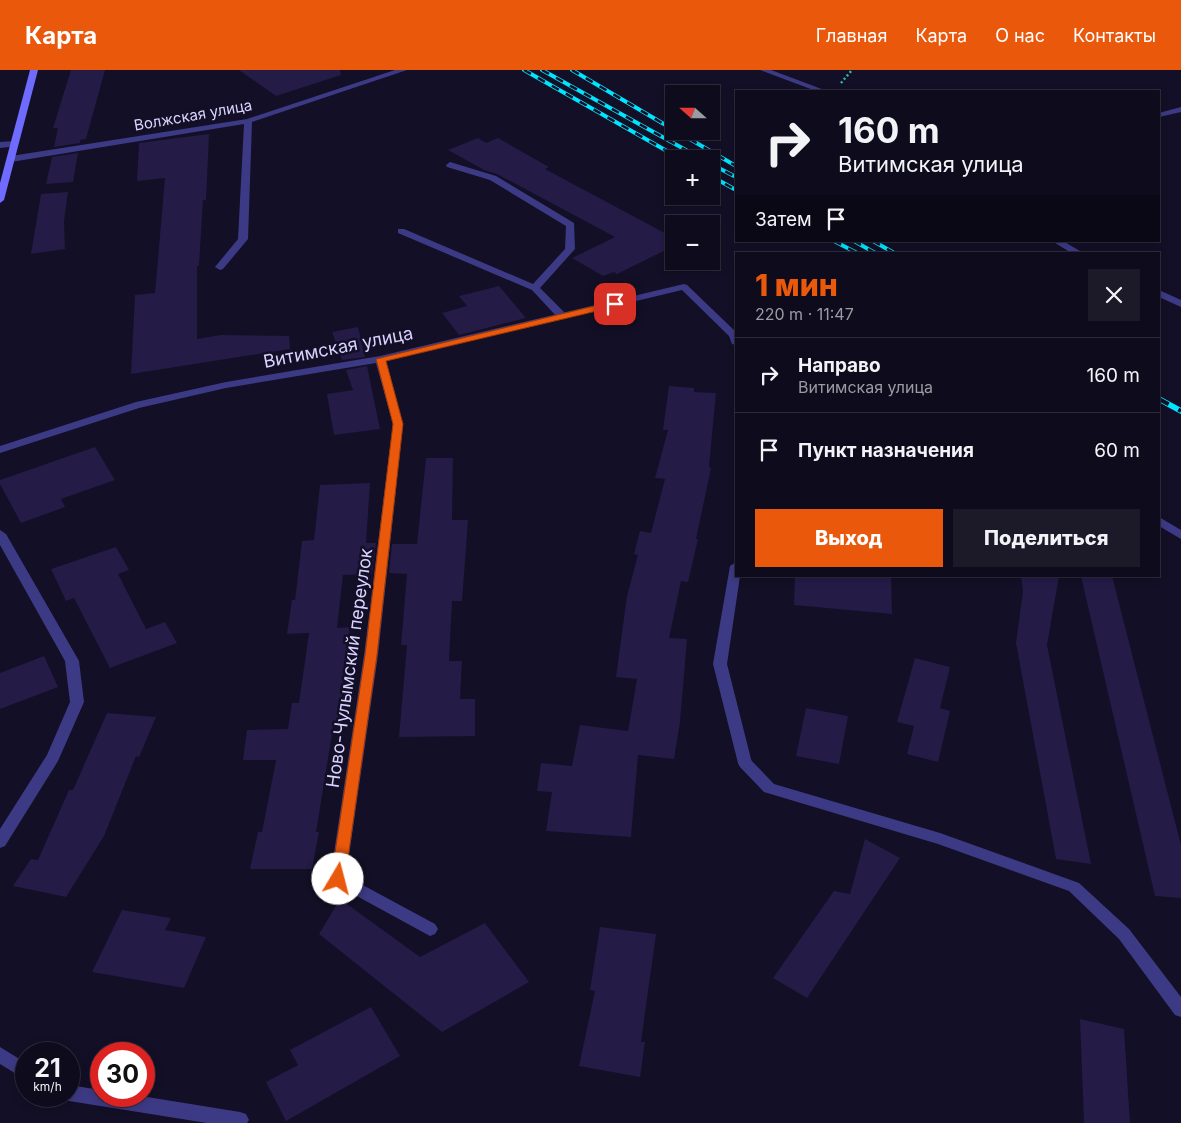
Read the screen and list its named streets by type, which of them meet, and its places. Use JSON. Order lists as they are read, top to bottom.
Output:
{
  "streets": {
    "street": ["Волжская улица", "Витимская улица", "Ново-Чулымский переулок"]
  },
  "crossings": [
    ["Витимская улица", "Ново-Чулымский переулок"]
  ],
  "north": "left",
  "page": {
    "header": "Карта",
    "nav": [
      "Главная",
      "Карта",
      "О нас",
      "Контакты"
    ],
    "map_buttons": ["+", "−"],
    "turn": ["160 m", "Витимская улица"],
    "then": "Затем",
    "heading": ["1 мин", "220 m · 11:47"],
    "list": [
      {
        "name": "Направо",
        "note": "Витимская улица",
        "value": "160 m"
      },
      {
        "name": "Пункт назначения",
        "value": "60 m"
      }
    ],
    "buttons": ["Выход", "Поделиться"],
    "speed": "21 km/h",
    "limit": "30"
  }
}
